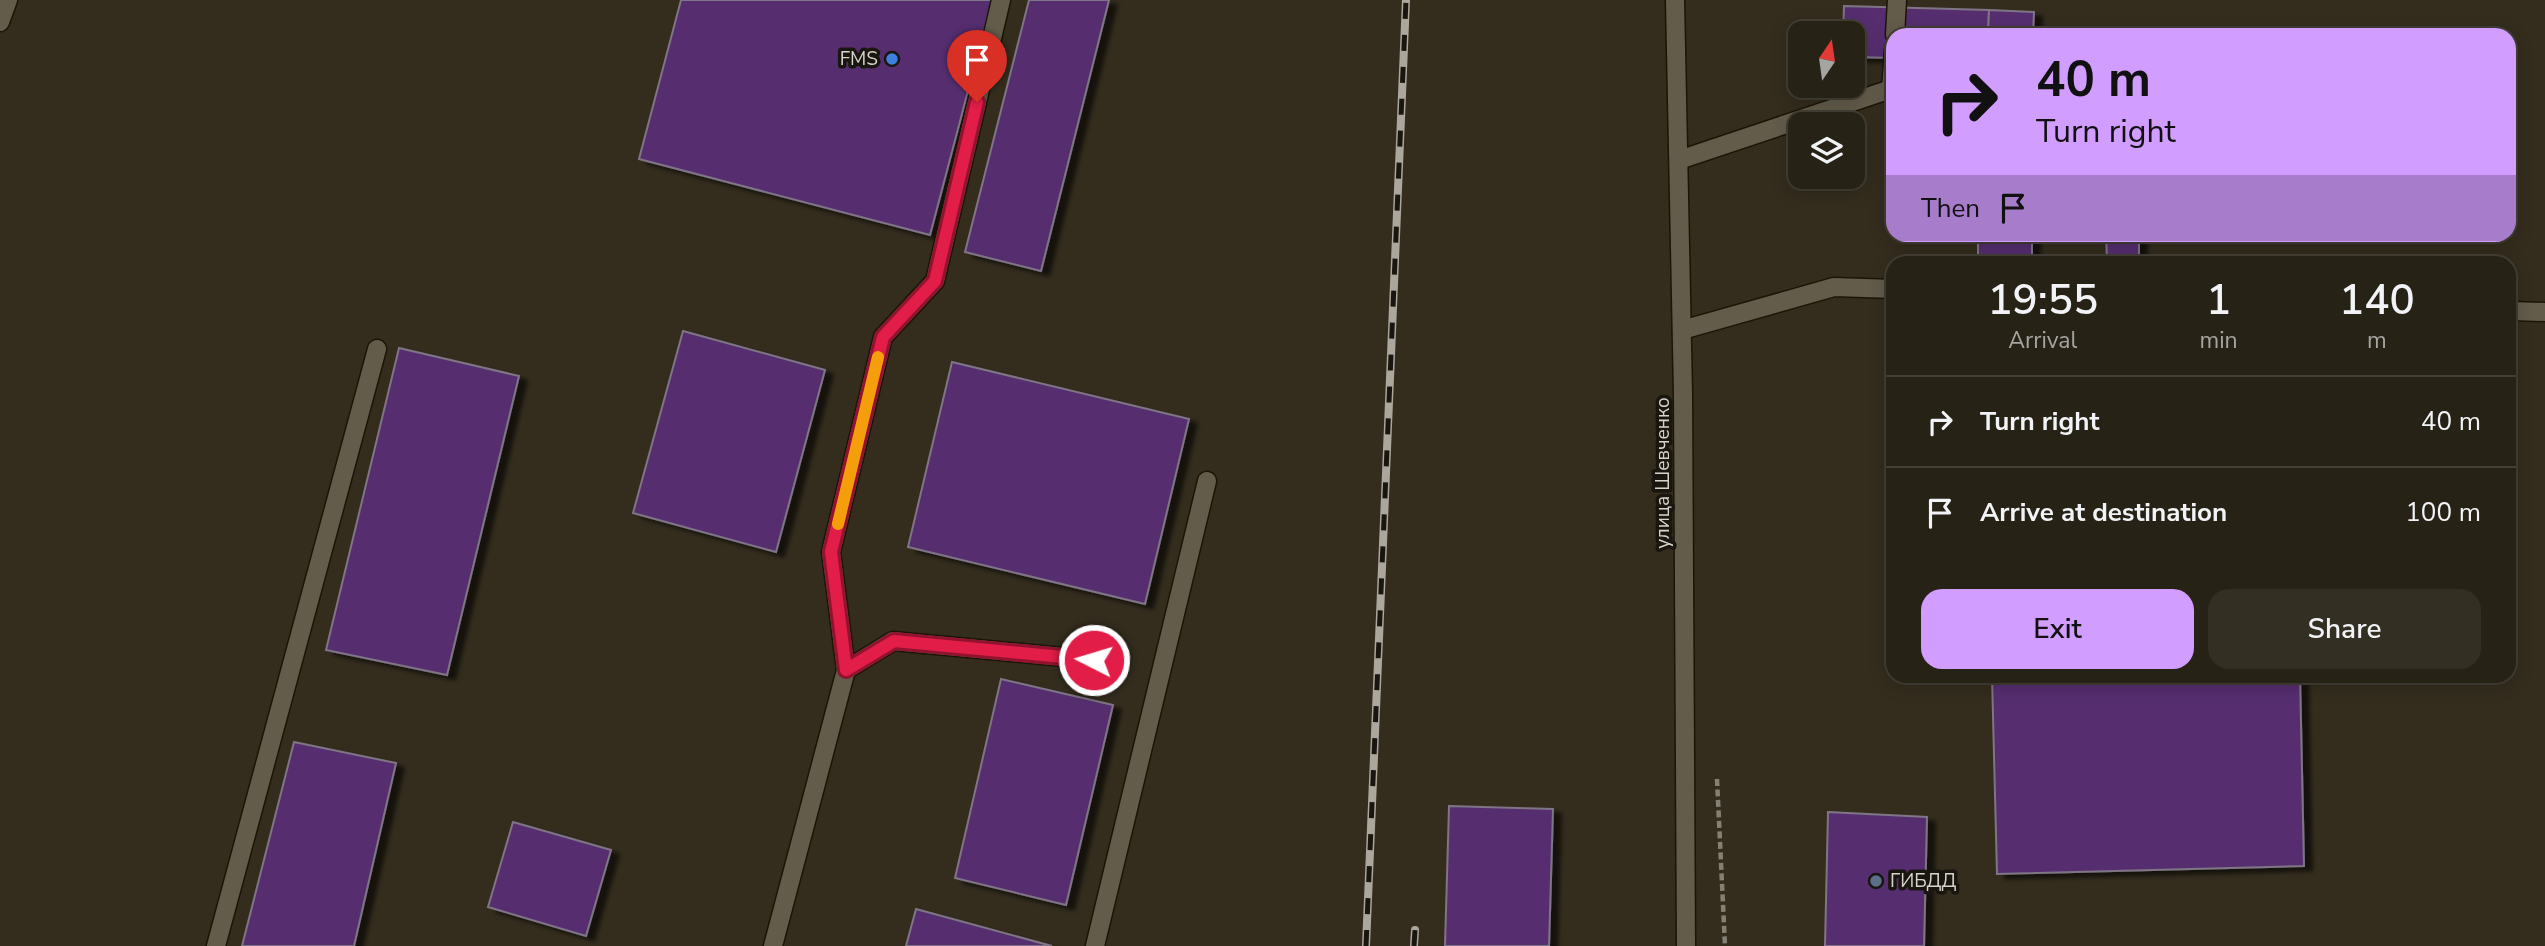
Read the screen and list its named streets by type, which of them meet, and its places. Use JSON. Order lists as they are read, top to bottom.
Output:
{
  "streets": {
    "street": ["улица Шевченко"]
  },
  "places": ["FMS", "ГИБДД"],
  "north": "top",
  "page": {
    "turn": ["40 m", "Turn right"],
    "then": "Then",
    "eta": [
      "19:55",
      "Arrival",
      "1",
      "min",
      "140",
      "m"
    ],
    "list": [
      {
        "name": "Turn right",
        "value": "40 m"
      },
      {
        "name": "Arrive at destination",
        "value": "100 m"
      }
    ],
    "buttons": ["Exit", "Share"]
  }
}
